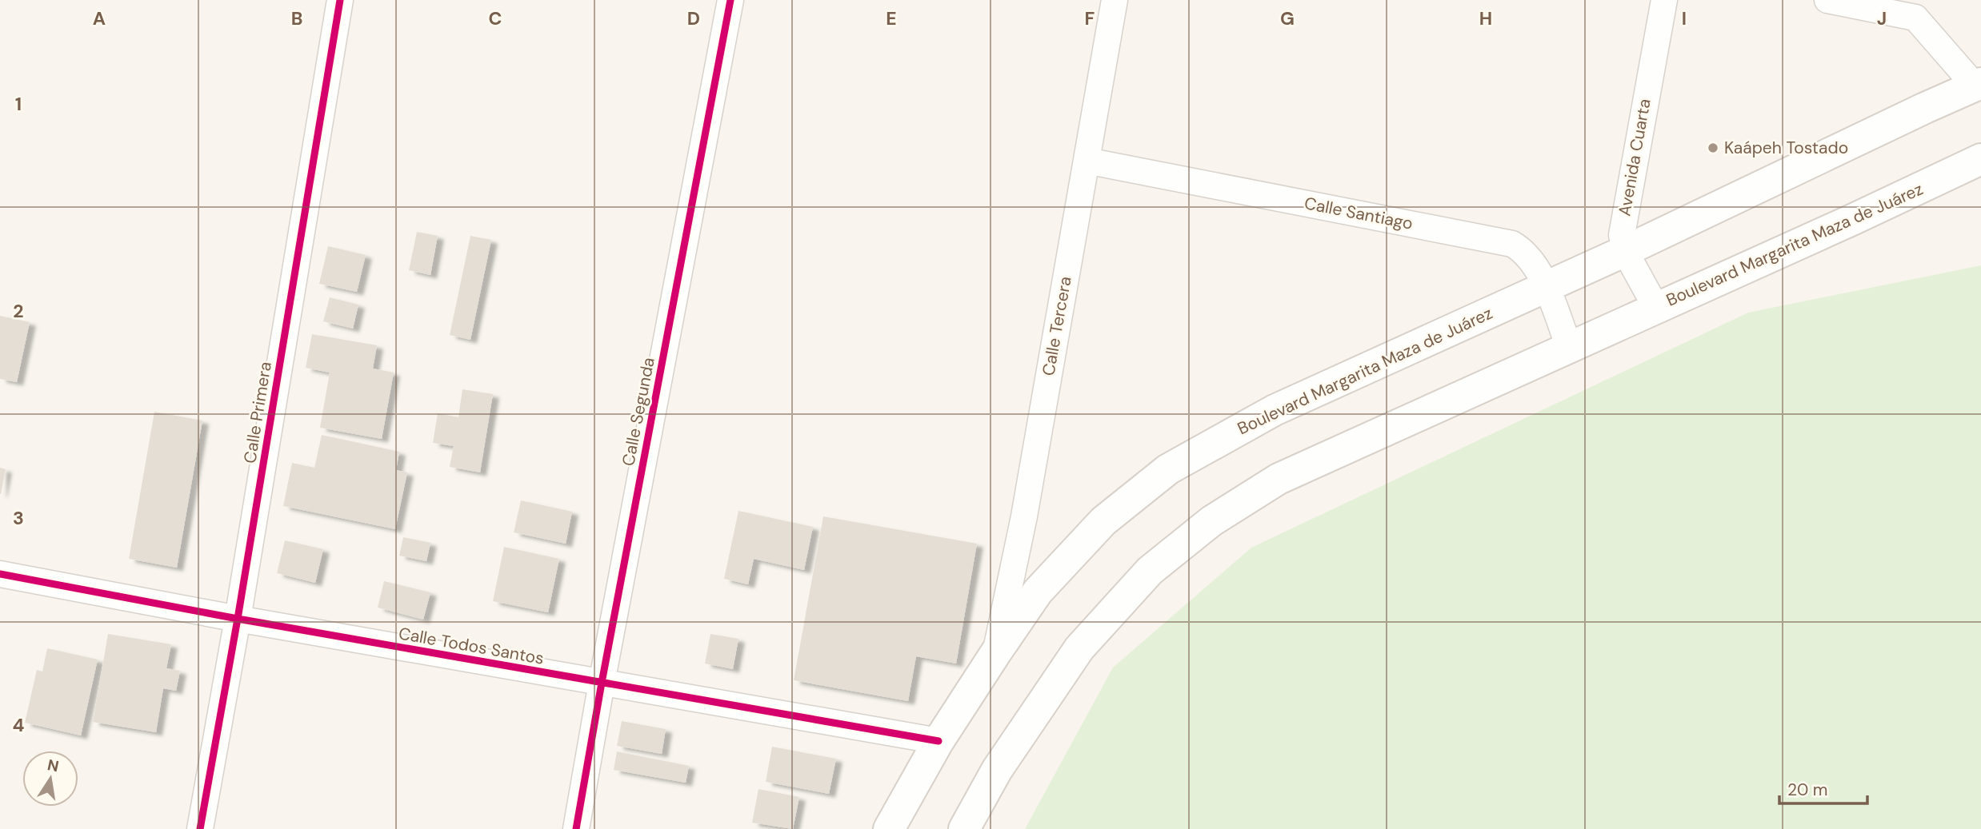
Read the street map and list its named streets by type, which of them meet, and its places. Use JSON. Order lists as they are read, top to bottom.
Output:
{
  "streets": {
    "main road": ["Boulevard Margarita Maza de Juárez"],
    "street": [
      "Avenida Cuarta",
      "Calle Santiago",
      "Calle Tercera",
      "Calle Segunda",
      "Calle Primera",
      "Calle Todos Santos"
    ]
  },
  "crossings": [
    ["Avenida Cuarta", "Boulevard Margarita Maza de Juárez"],
    ["Calle Santiago", "Boulevard Margarita Maza de Juárez"],
    ["Calle Santiago", "Calle Tercera"],
    ["Boulevard Margarita Maza de Juárez", "Calle Tercera"],
    ["Boulevard Margarita Maza de Juárez", "Calle Todos Santos"],
    ["Calle Segunda", "Calle Todos Santos"],
    ["Calle Primera", "Calle Todos Santos"]
  ],
  "places": ["Kaápeh Tostado"],
  "scale_bar": "20 m",
  "north": "top",
  "grid": {
    "columns": [
      "A",
      "B",
      "C",
      "D",
      "E",
      "F",
      "G",
      "H",
      "I",
      "J"
    ],
    "rows": [
      "1",
      "2",
      "3",
      "4"
    ]
  }
}
